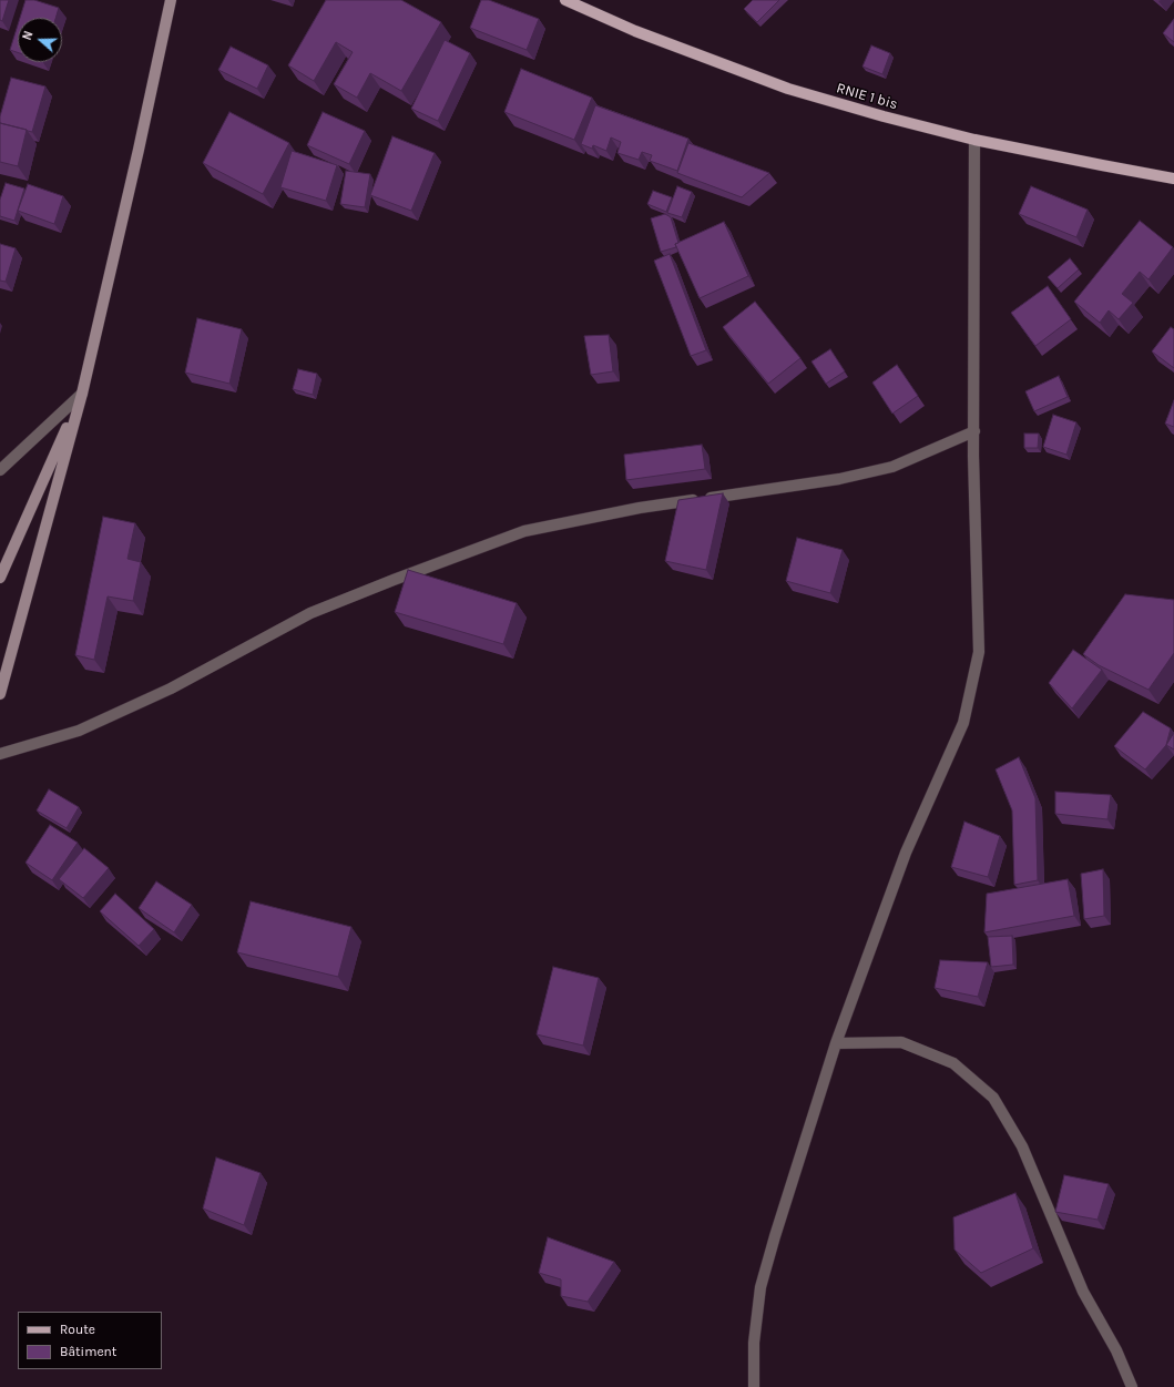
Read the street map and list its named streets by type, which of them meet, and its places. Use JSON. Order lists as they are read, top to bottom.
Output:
{
  "streets": {
    "main road": ["RNIE 1 bis"]
  },
  "legend": ["Route", "Bâtiment"],
  "north": "left"
}
